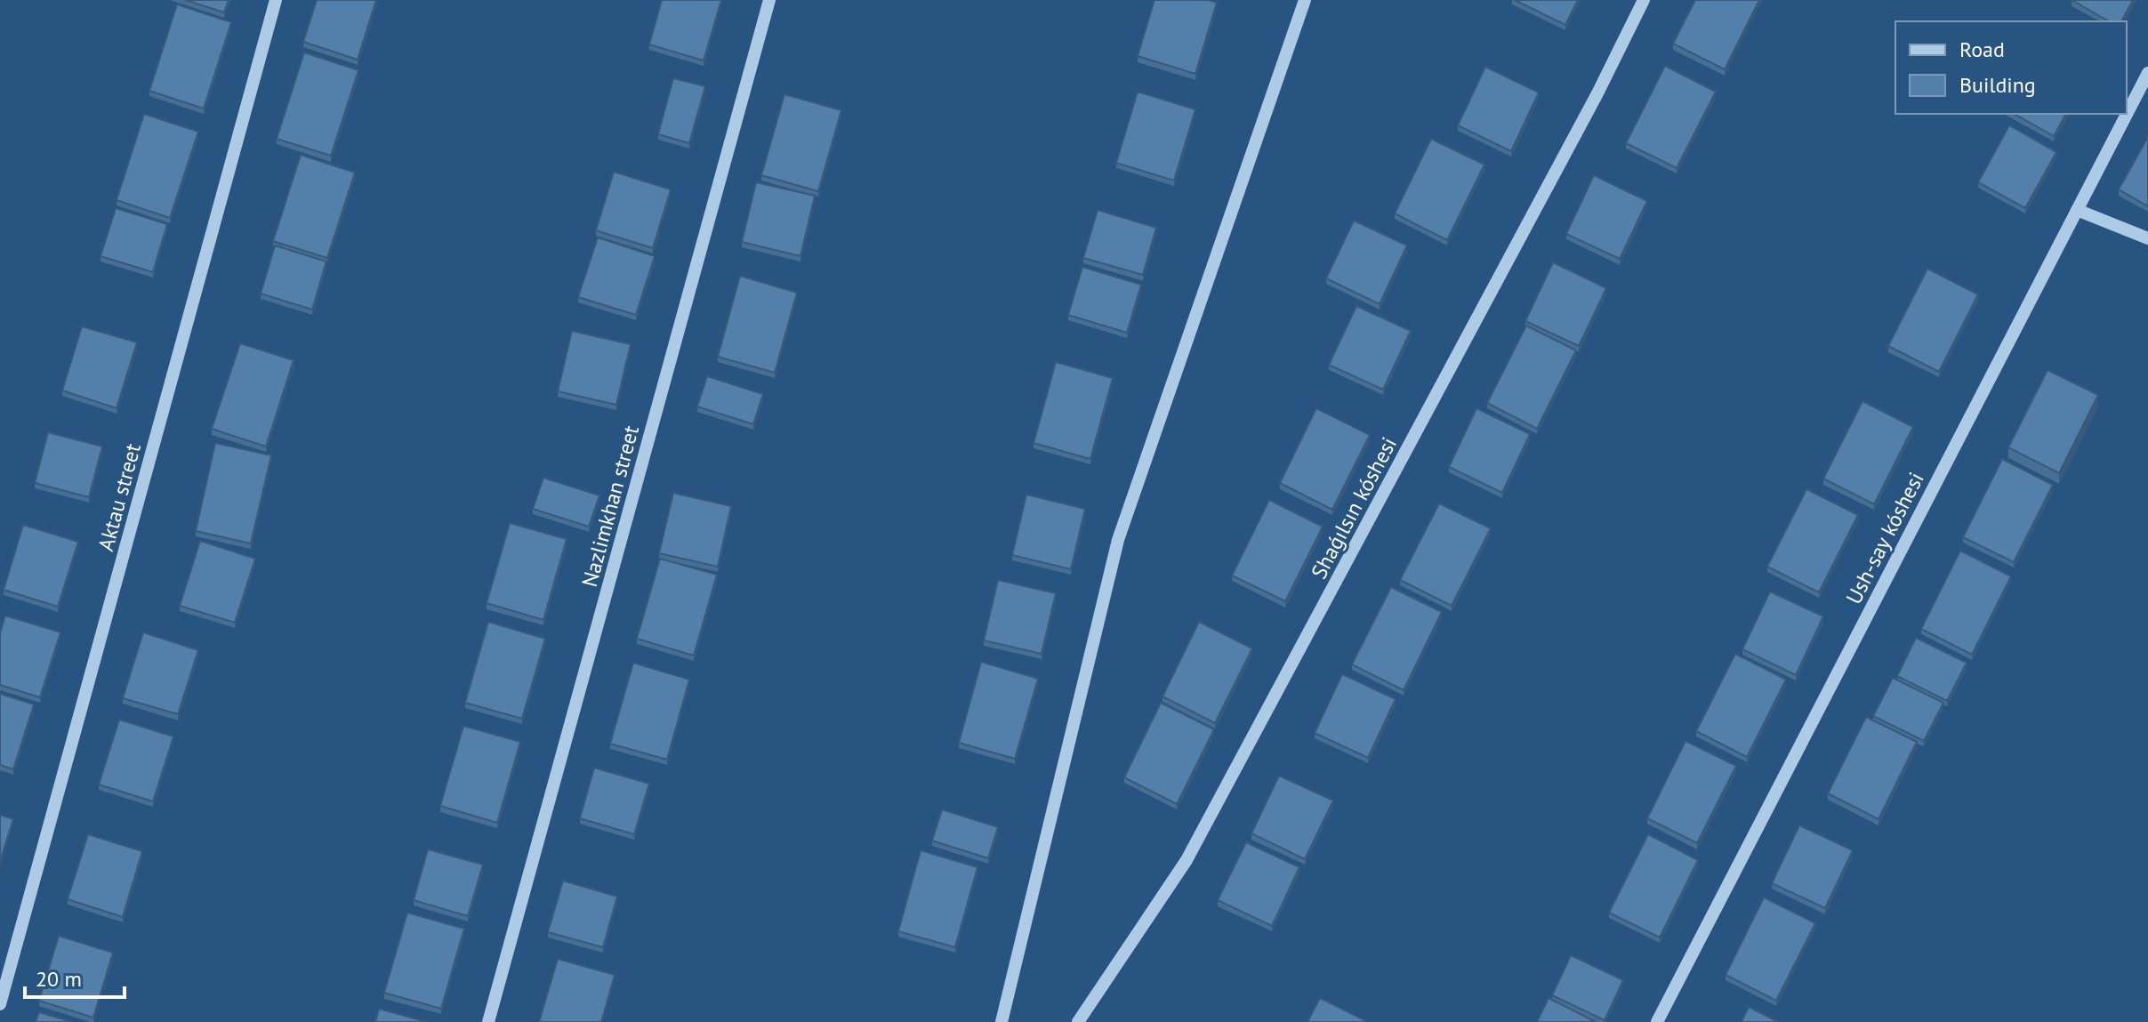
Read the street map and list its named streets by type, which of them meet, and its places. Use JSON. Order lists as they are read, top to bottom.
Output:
{
  "streets": {
    "street": [
      "Aktau street",
      "Nazlimkhan street",
      "Shaǵılsın kóshesi",
      "Ush-say kóshesi"
    ]
  },
  "legend": ["Road", "Building"],
  "scale_bar": "20 m"
}
